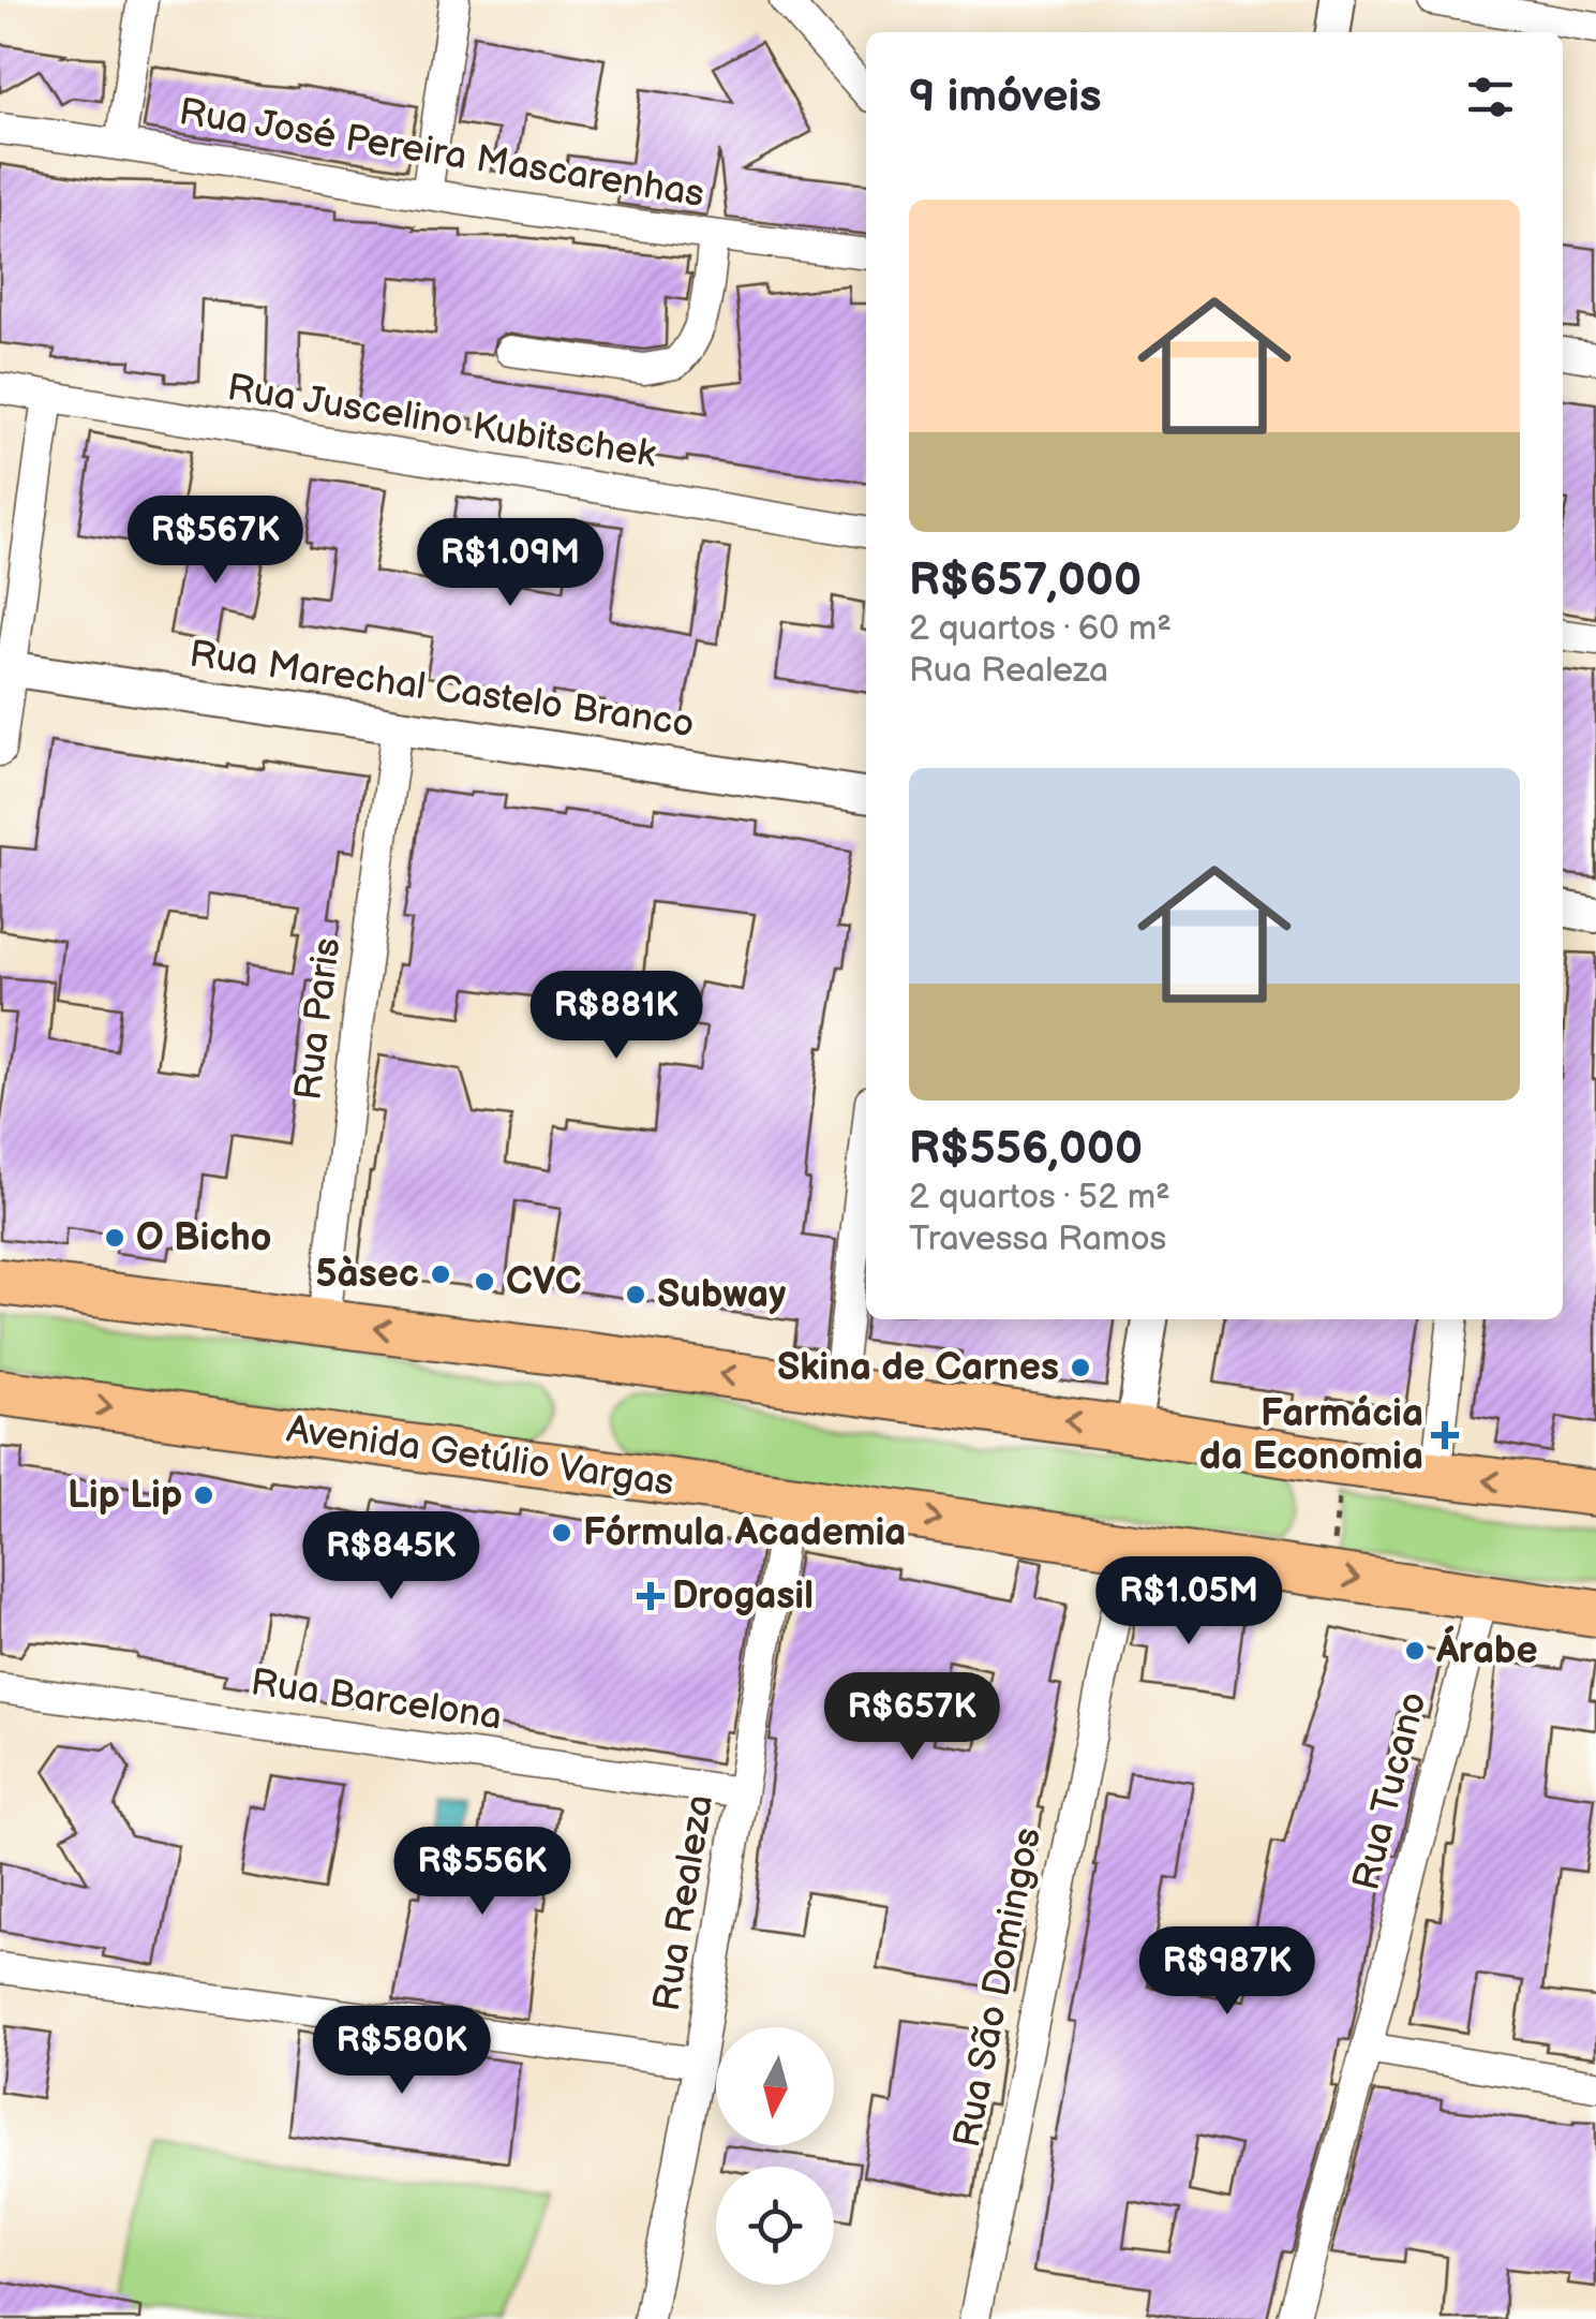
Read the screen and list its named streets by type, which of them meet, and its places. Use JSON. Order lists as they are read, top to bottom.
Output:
{
  "streets": {
    "main road": ["Avenida Getúlio Vargas"],
    "street": [
      "Rua José Pereira Mascarenhas",
      "Rua Juscelino Kubitschek",
      "Rua Marechal Castelo Branco",
      "Rua Paris",
      "Rua Barcelona",
      "Rua Tucano",
      "Rua Realeza",
      "Rua São Domingos"
    ]
  },
  "crossings": [
    ["Rua Marechal Castelo Branco", "Rua Paris"],
    ["Avenida Getúlio Vargas", "Rua Tucano"],
    ["Avenida Getúlio Vargas", "Rua Realeza"],
    ["Avenida Getúlio Vargas", "Rua São Domingos"],
    ["Rua Barcelona", "Rua Realeza"]
  ],
  "places": {
    "other": [
      "O Bicho",
      "5àsec",
      "CVC",
      "Subway",
      "Skina de Carnes",
      "Lip Lip",
      "Fórmula Academia",
      "Árabe"
    ],
    "health": ["Farmácia da Economia", "Drogasil"]
  },
  "north": "bottom",
  "page": {
    "heading": "9 imóveis",
    "list": [
      {
        "name": "R$657,000",
        "note": "2 quartos · 60 m² · Rua Realeza"
      },
      {
        "name": "R$556,000",
        "note": "2 quartos · 52 m² · Travessa Ramos"
      }
    ],
    "price": [
      "R$567K",
      "R$1.09M",
      "R$881K",
      "R$845K",
      "R$1.05M",
      "R$657K",
      "R$556K",
      "R$987K",
      "R$580K"
    ]
  }
}
